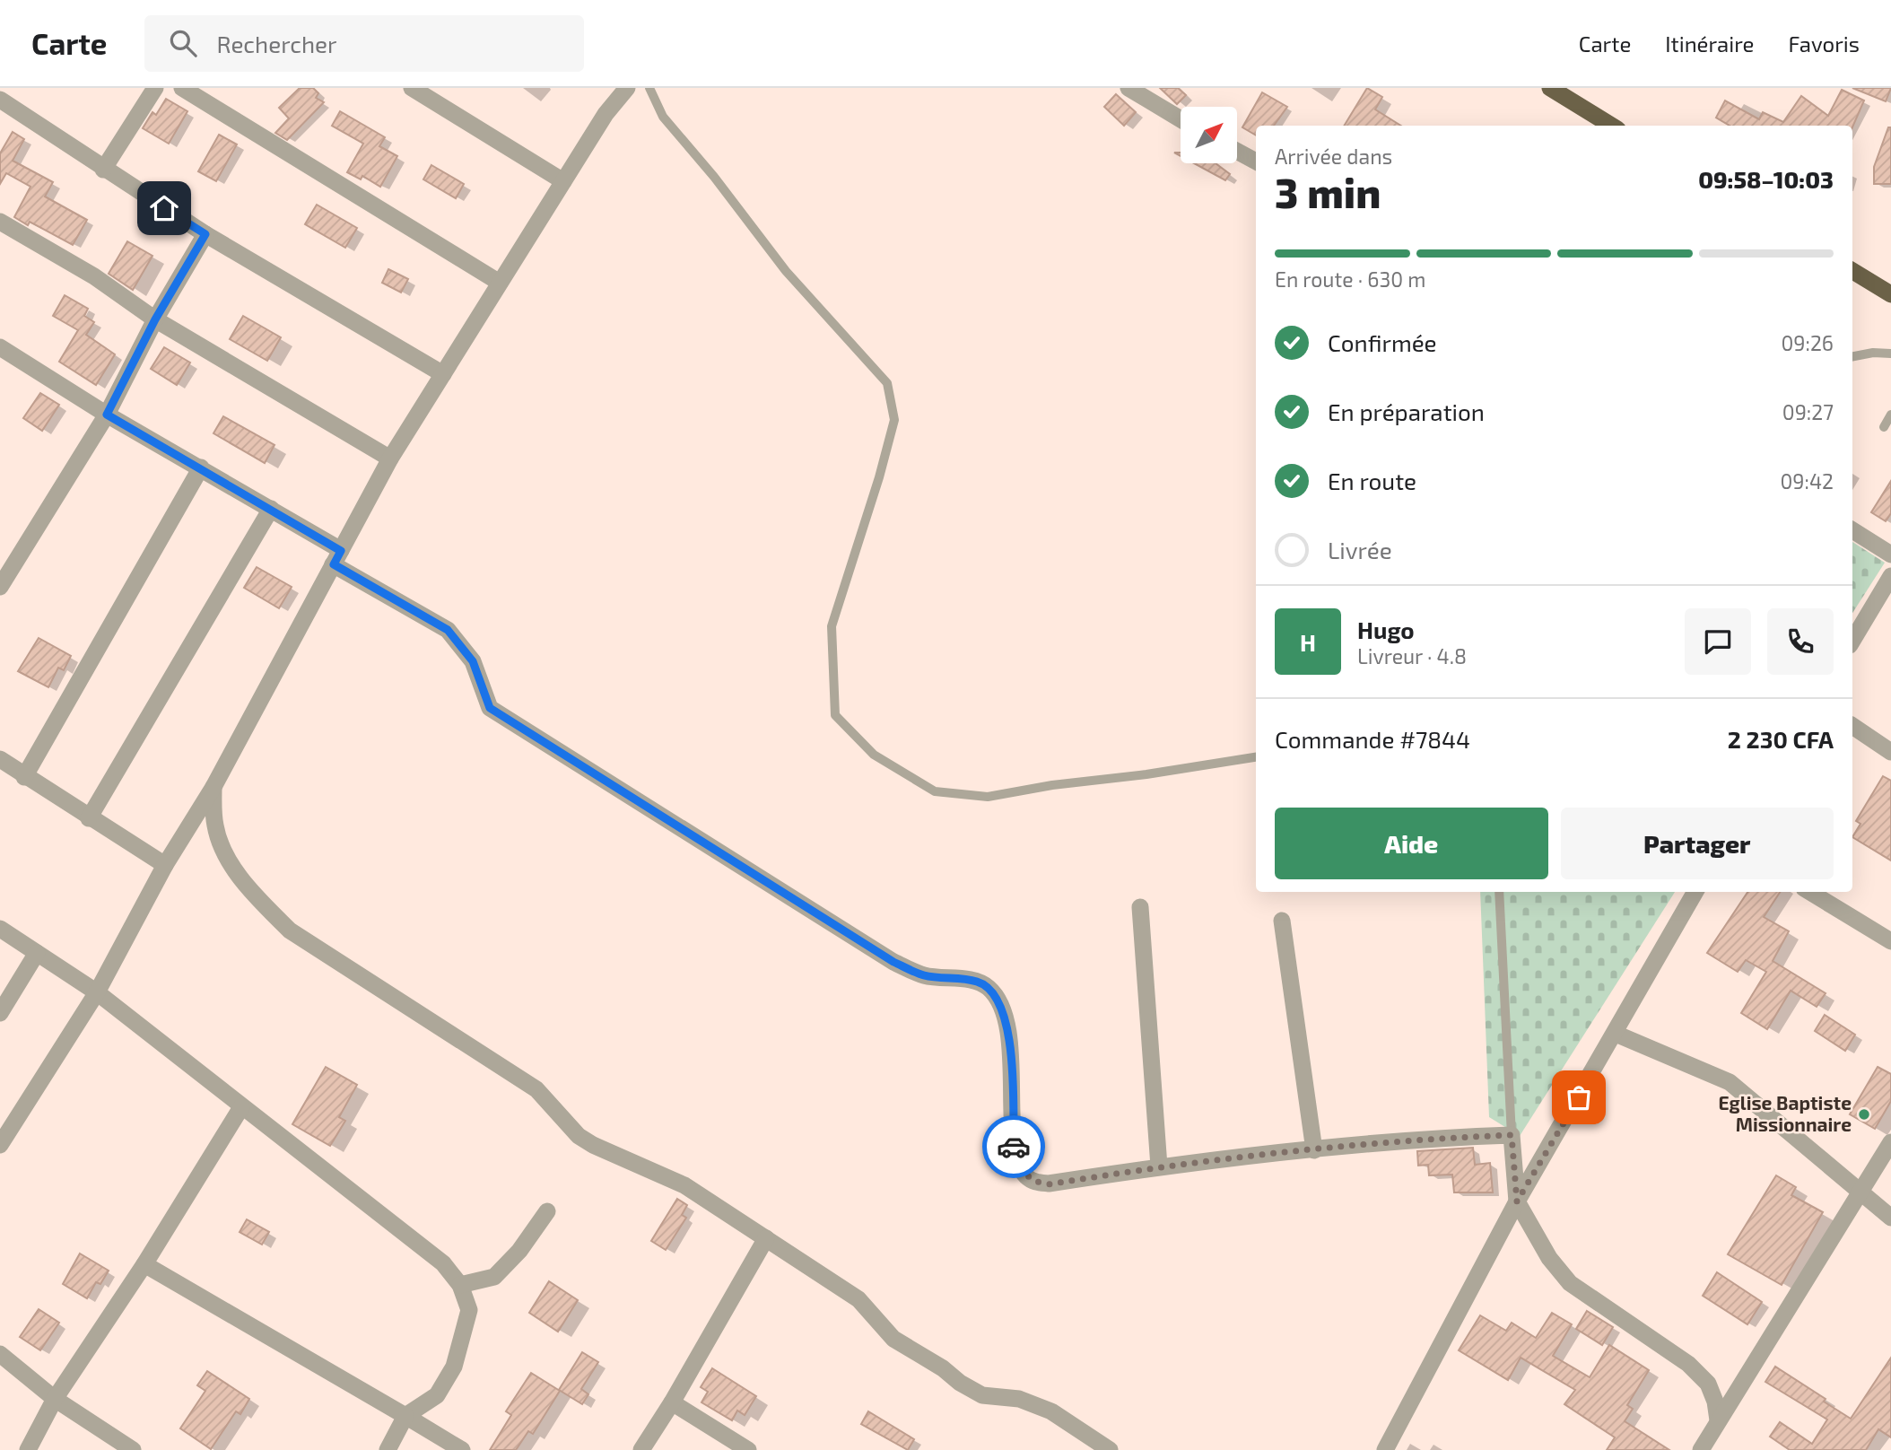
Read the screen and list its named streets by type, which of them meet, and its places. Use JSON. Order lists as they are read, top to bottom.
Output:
{
  "places": ["Eglise Baptiste Missionnaire"],
  "north": "top right",
  "page": {
    "header": "Carte",
    "search": "Rechercher",
    "nav": ["Carte", "Itinéraire", "Favoris"],
    "heading": ["3 min", "Arrivée dans", "09:58–10:03"],
    "panel": [
      "Hugo",
      "Livreur · 4.8",
      "Commande #7844",
      "2 230 CFA"
    ],
    "bar": "En route · 630 m",
    "list": [
      ["Confirmée", "09:26"],
      ["En préparation", "09:27"],
      ["En route", "09:42"],
      "Livrée"
    ],
    "round": "H",
    "buttons": ["Aide", "Partager"]
  }
}
